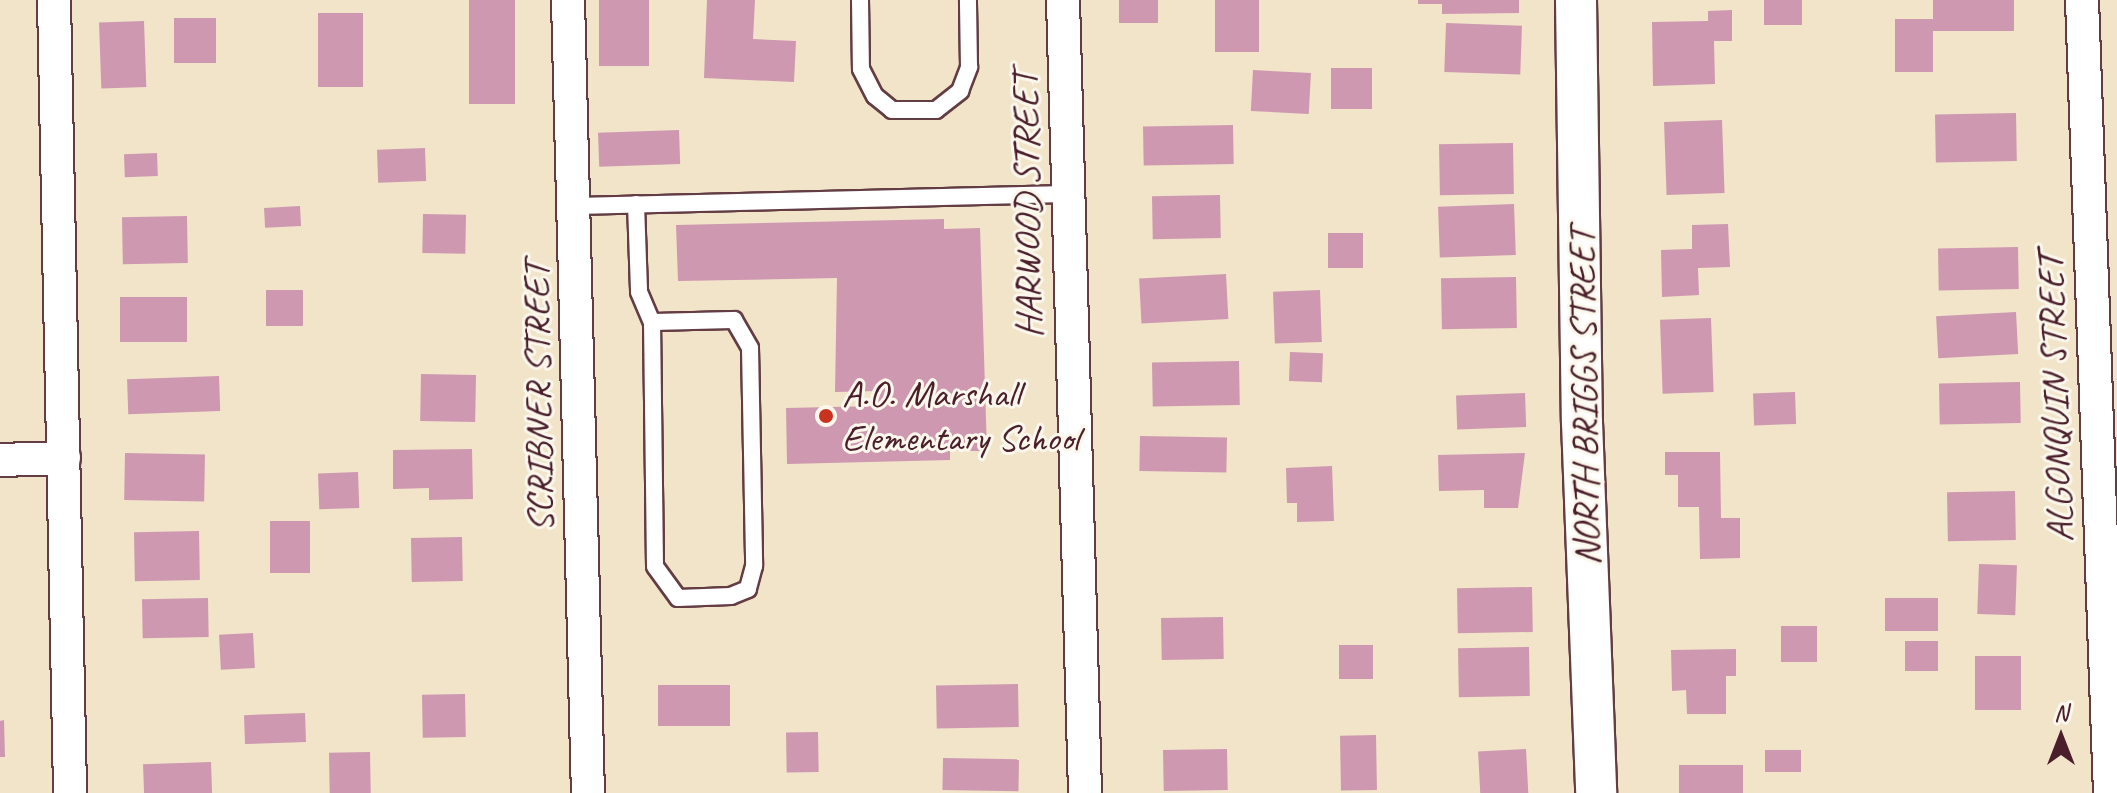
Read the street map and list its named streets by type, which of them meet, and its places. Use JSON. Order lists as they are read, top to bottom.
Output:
{
  "streets": {
    "street": [
      "HARWOOD STREET",
      "SCRIBNER STREET",
      "NORTH BRIGGS STREET",
      "ALGONQUIN STREET"
    ]
  },
  "places": ["A.O. Marshall Elementary School"],
  "north": "top"
}
